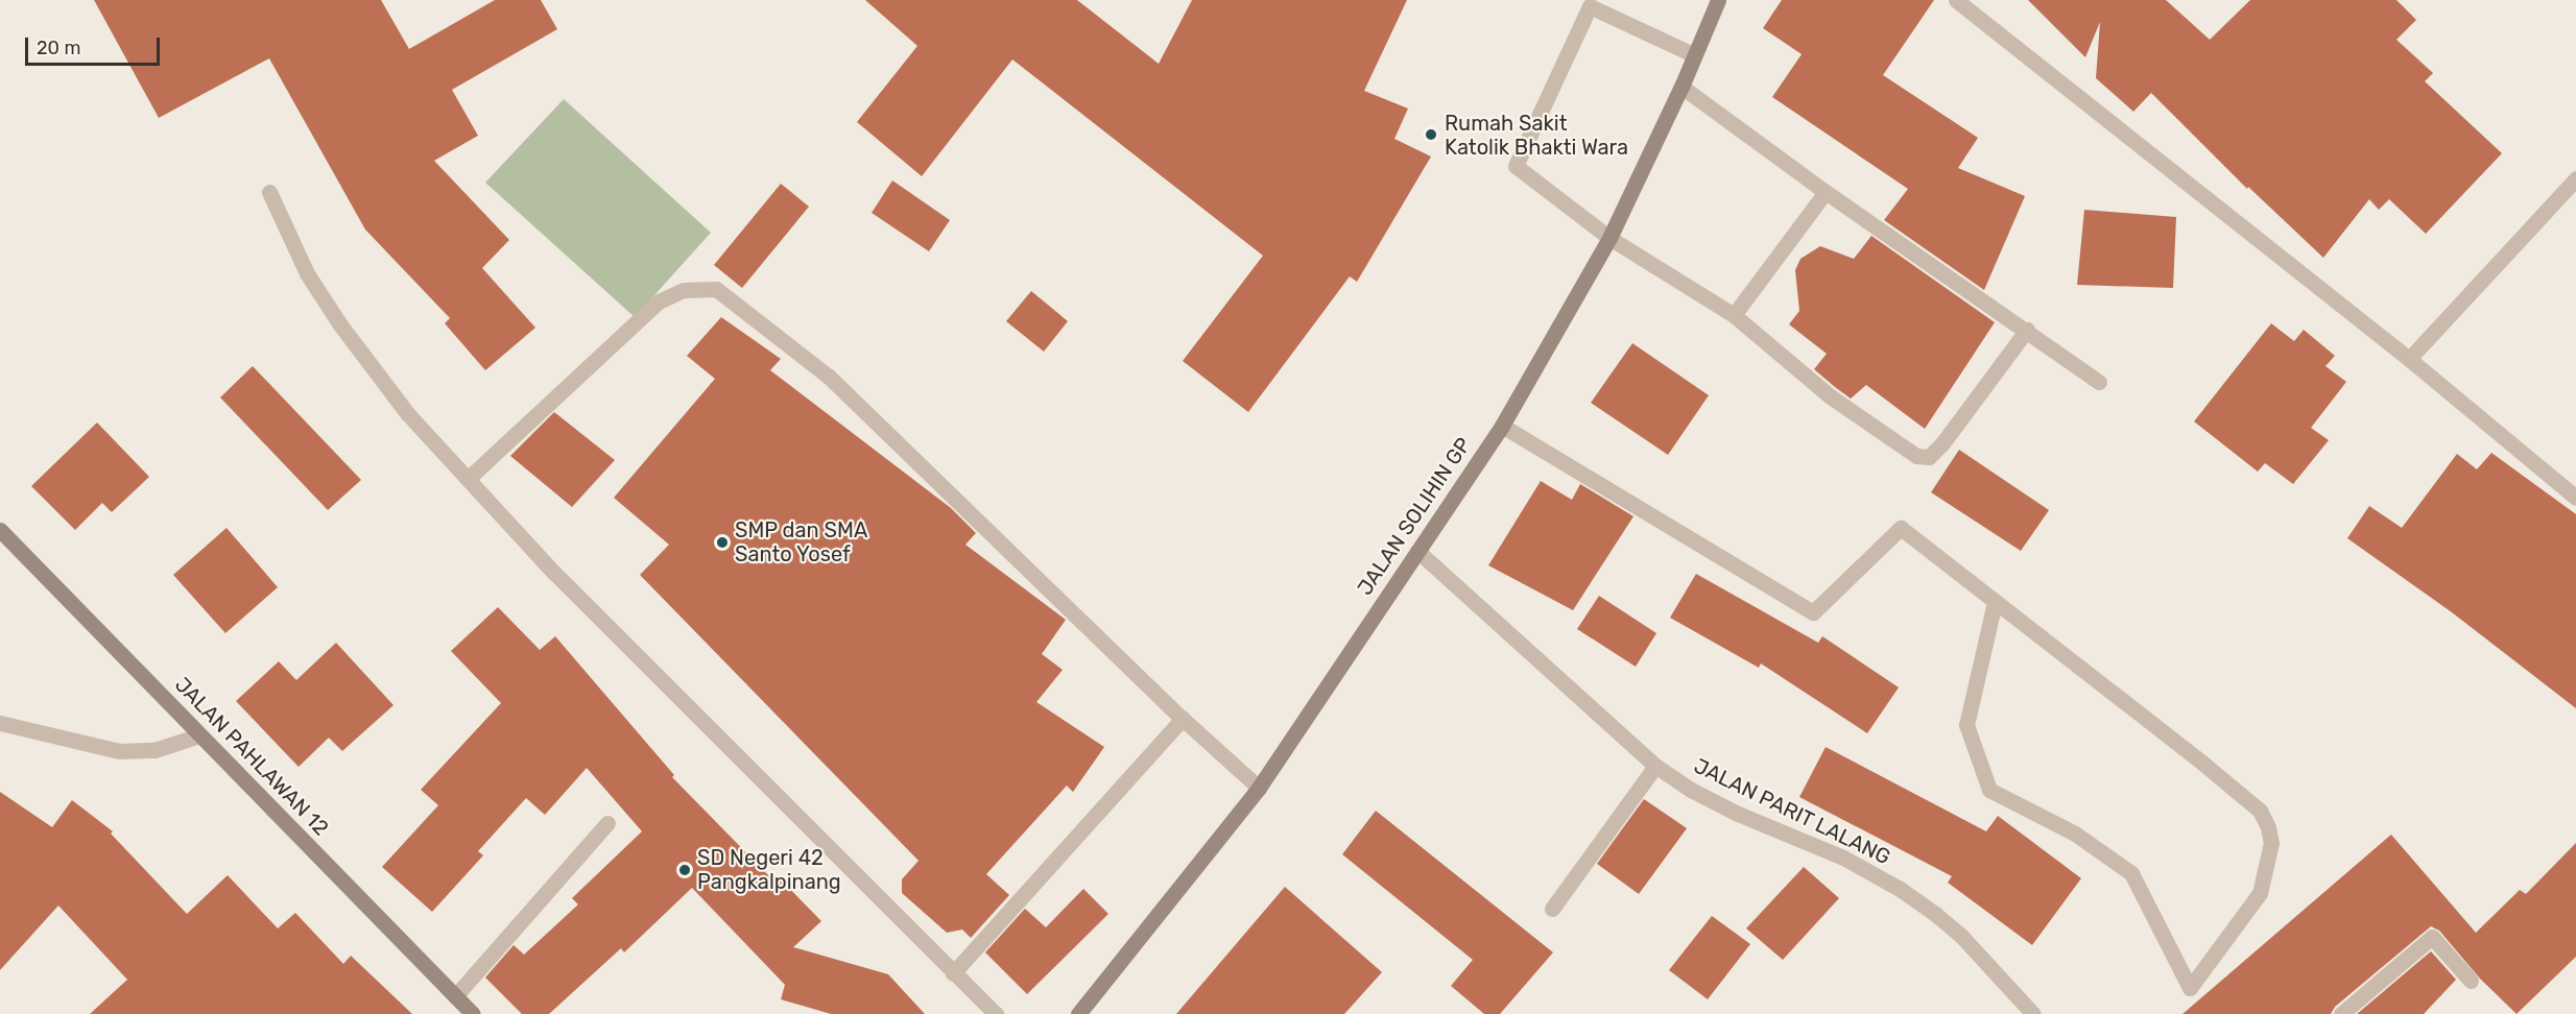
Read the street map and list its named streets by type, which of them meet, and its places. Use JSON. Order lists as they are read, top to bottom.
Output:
{
  "streets": {
    "main road": ["JALAN SOLIHIN GP", "JALAN PAHLAWAN 12"],
    "street": ["JALAN PARIT LALANG"]
  },
  "crossings": [
    ["JALAN SOLIHIN GP", "JALAN PARIT LALANG"]
  ],
  "places": ["Rumah Sakit Katolik Bhakti Wara", "SMP dan SMA Santo Yosef", "SD Negeri 42 Pangkalpinang"],
  "scale_bar": "20 m"
}
